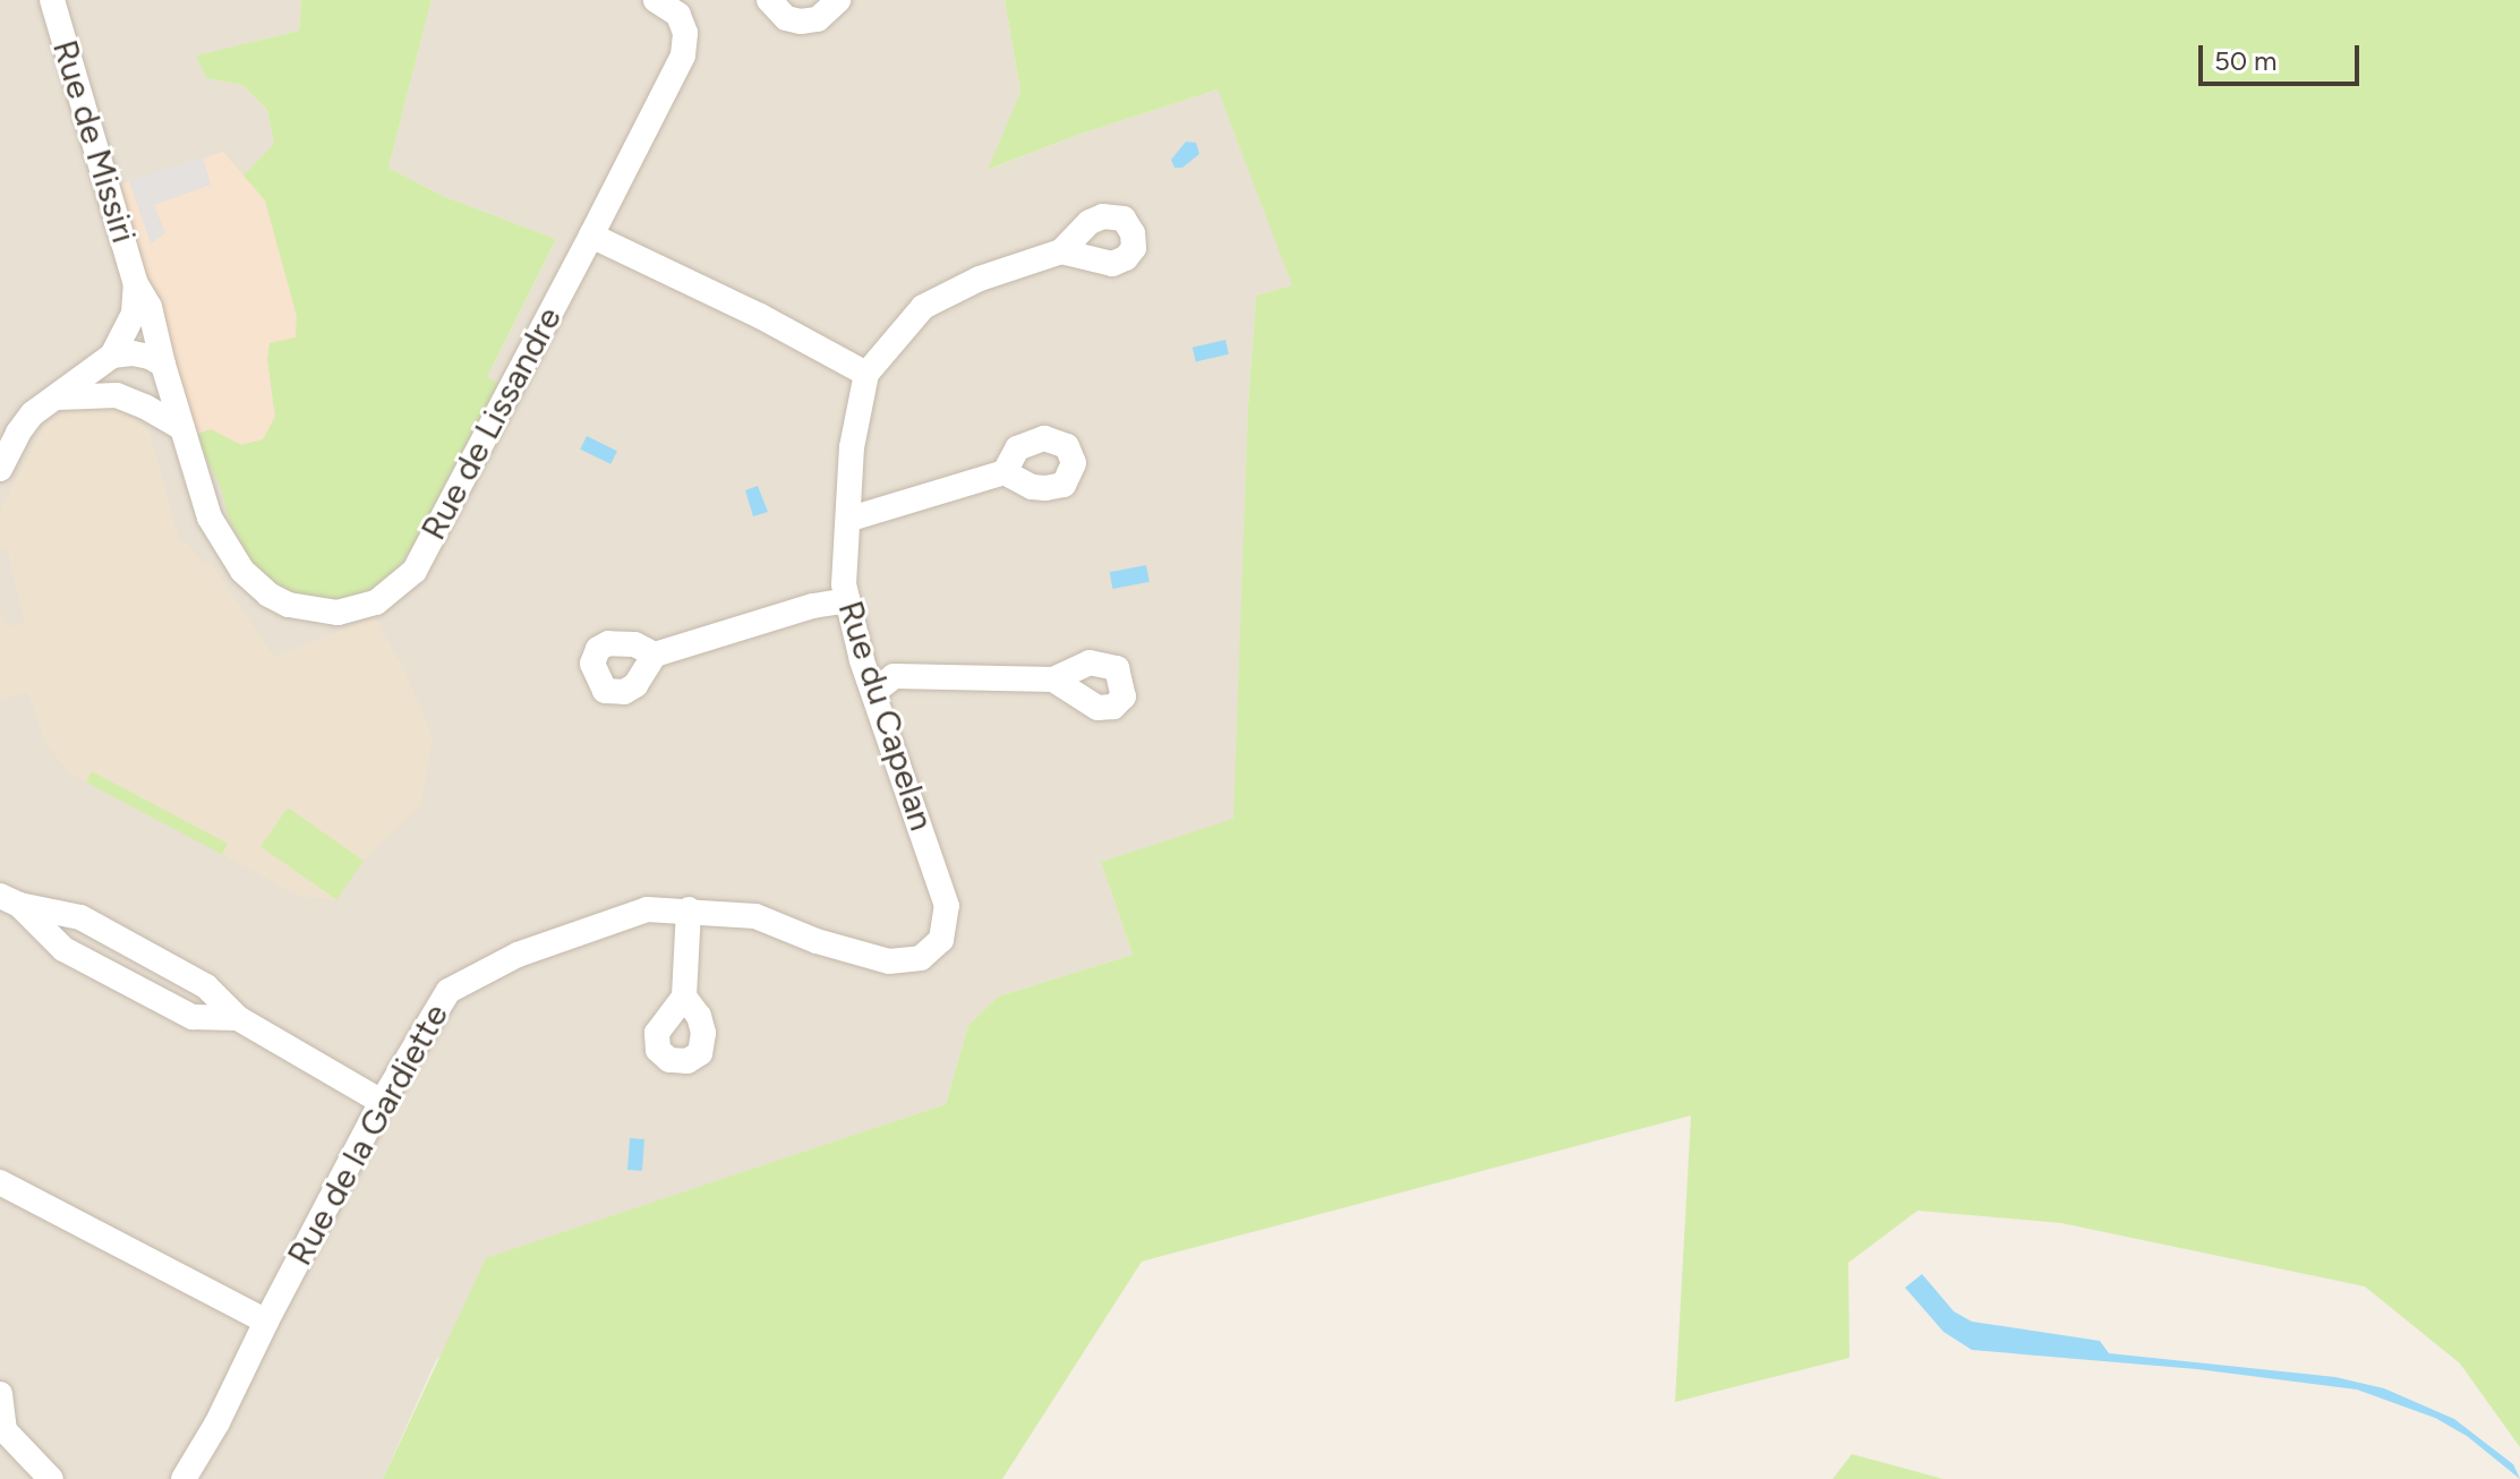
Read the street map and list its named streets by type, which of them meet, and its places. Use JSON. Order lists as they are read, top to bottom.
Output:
{
  "streets": {
    "street": [
      "Rue de Missiri",
      "Rue de Lissandre",
      "Rue du Capelan",
      "Rue de la Gardiette"
    ]
  },
  "crossings": [
    ["Rue de Missiri", "Rue de Lissandre"],
    ["Rue du Capelan", "Rue de la Gardiette"]
  ],
  "scale_bar": "50 m"
}
